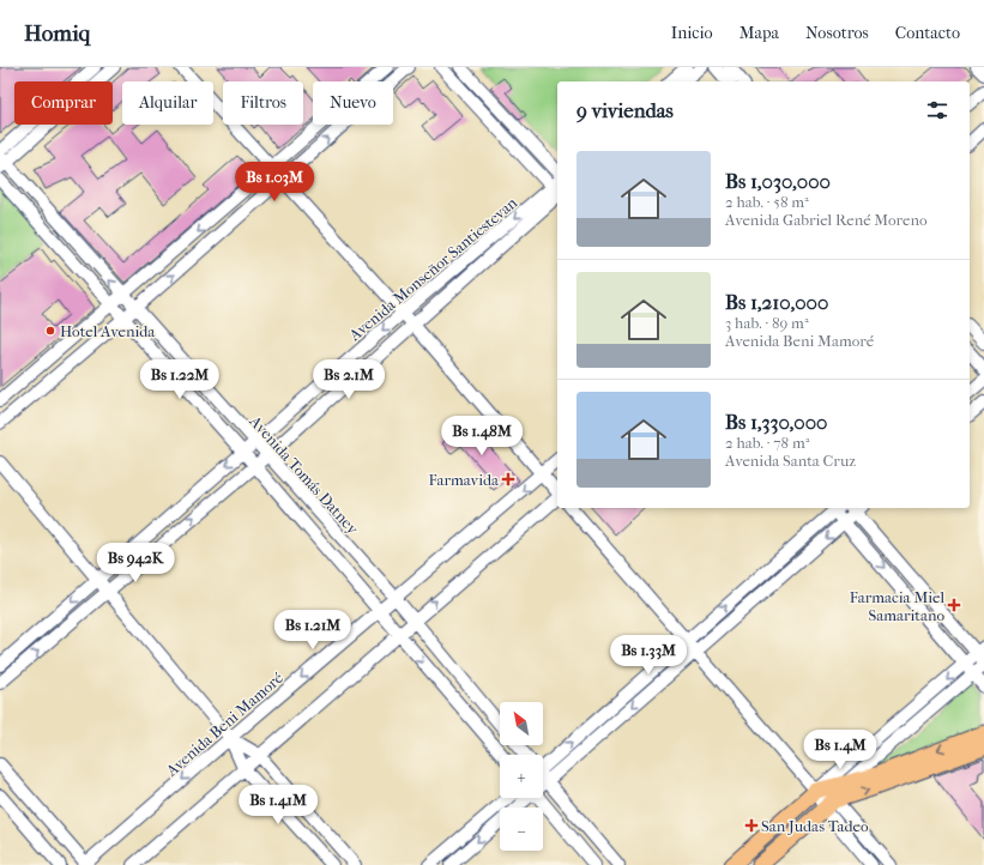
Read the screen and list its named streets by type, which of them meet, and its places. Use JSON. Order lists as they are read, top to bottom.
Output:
{
  "streets": {
    "street": ["Avenida Monseñor Santiestevan", "Avenida Tomás Datney", "Avenida Beni Mamoré"]
  },
  "crossings": [
    ["Avenida Monseñor Santiestevan", "Avenida Tomás Datney"],
    ["Avenida Tomás Datney", "Avenida Beni Mamoré"]
  ],
  "places": {
    "other": ["Hotel Avenida"],
    "health": ["Farmavida", "Farmacia Miel Samaritano", "San Judas Tadeo"]
  },
  "north": "top left",
  "page": {
    "header": "Homiq",
    "nav": [
      "Inicio",
      "Mapa",
      "Nosotros",
      "Contacto"
    ],
    "chip": [
      "Comprar",
      "Alquilar",
      "Filtros",
      "Nuevo"
    ],
    "heading": "9 viviendas",
    "list": [
      {
        "name": "Bs 1,030,000",
        "note": "2 hab. · 58 m² · Avenida Gabriel René Moreno"
      },
      {
        "name": "Bs 1,210,000",
        "note": "3 hab. · 89 m² · Avenida Beni Mamoré"
      },
      {
        "name": "Bs 1,330,000",
        "note": "2 hab. · 78 m² · Avenida Santa Cruz"
      }
    ],
    "price": [
      "Bs 1.03M",
      "Bs 1.22M",
      "Bs 2.1M",
      "Bs 1.48M",
      "Bs 942K",
      "Bs 1.21M",
      "Bs 1.33M",
      "Bs 1.4M",
      "Bs 1.41M"
    ],
    "map_buttons": ["+", "−"]
  }
}
